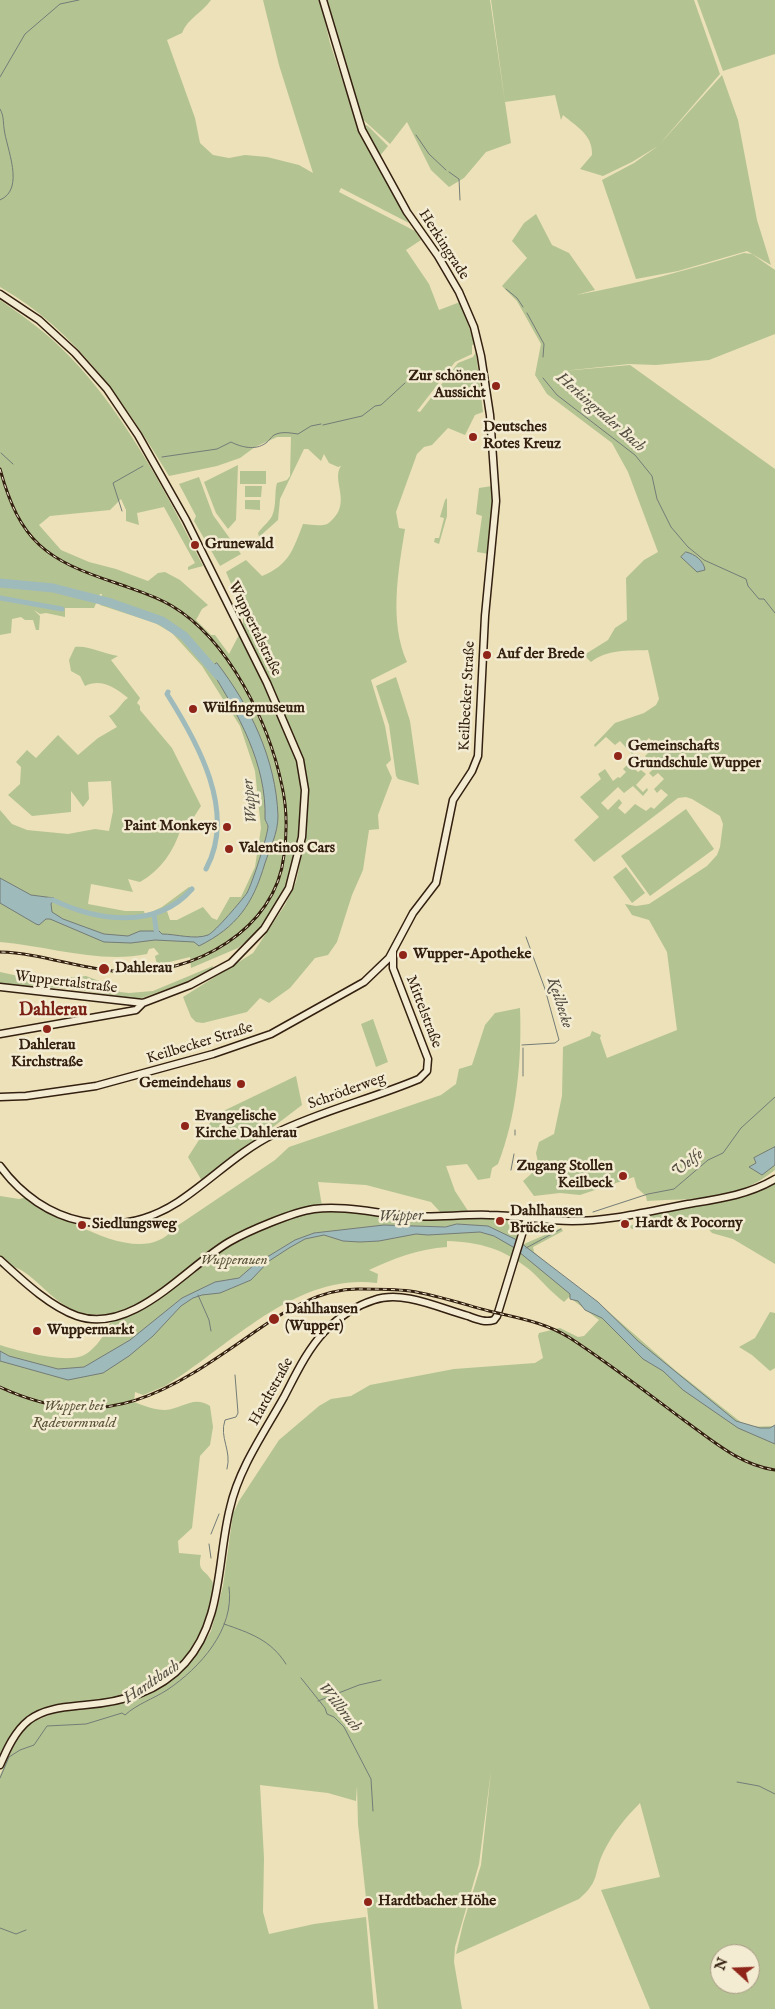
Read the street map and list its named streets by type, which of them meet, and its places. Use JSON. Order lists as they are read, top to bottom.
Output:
{
  "streets": {
    "main road": [
      "Herkingrade",
      "Wuppertalstraße",
      "Keilbecker Straße",
      "Mittelstraße",
      "Schröderweg",
      "Hardtstraße"
    ]
  },
  "crossings": [
    ["Herkingrade", "Keilbecker Straße"],
    ["Keilbecker Straße", "Mittelstraße"],
    ["Mittelstraße", "Schröderweg"]
  ],
  "districts": ["Dahlerau"],
  "water": [
    "Herkingrader Bach",
    "Wupper",
    "Keilbecke",
    "Uelfe",
    "Hardtbach",
    "Willbruch"
  ],
  "parks": ["Wupperauen", "Wupper bei Radevormwald"],
  "places": [
    "Zur schönen Aussicht",
    "Deutsches Rotes Kreuz",
    "Grunewald",
    "Auf der Brede",
    "Wülfingmuseum",
    "Gemeinschafts Grundschule Wupper",
    "Paint Monkeys",
    "Valentinos Cars",
    "Wupper-Apotheke",
    "Dahlerau",
    "Dahlerau Kirchstraße",
    "Gemeindehaus",
    "Evangelische Kirche Dahlerau",
    "Zugang Stollen Keilbeck",
    "Dahlhausen Brücke",
    "Hardt & Pocorny",
    "Siedlungsweg",
    "Dahlhausen (Wupper)",
    "Wuppermarkt",
    "Hardtbacher Höhe"
  ],
  "north": "left"
}
